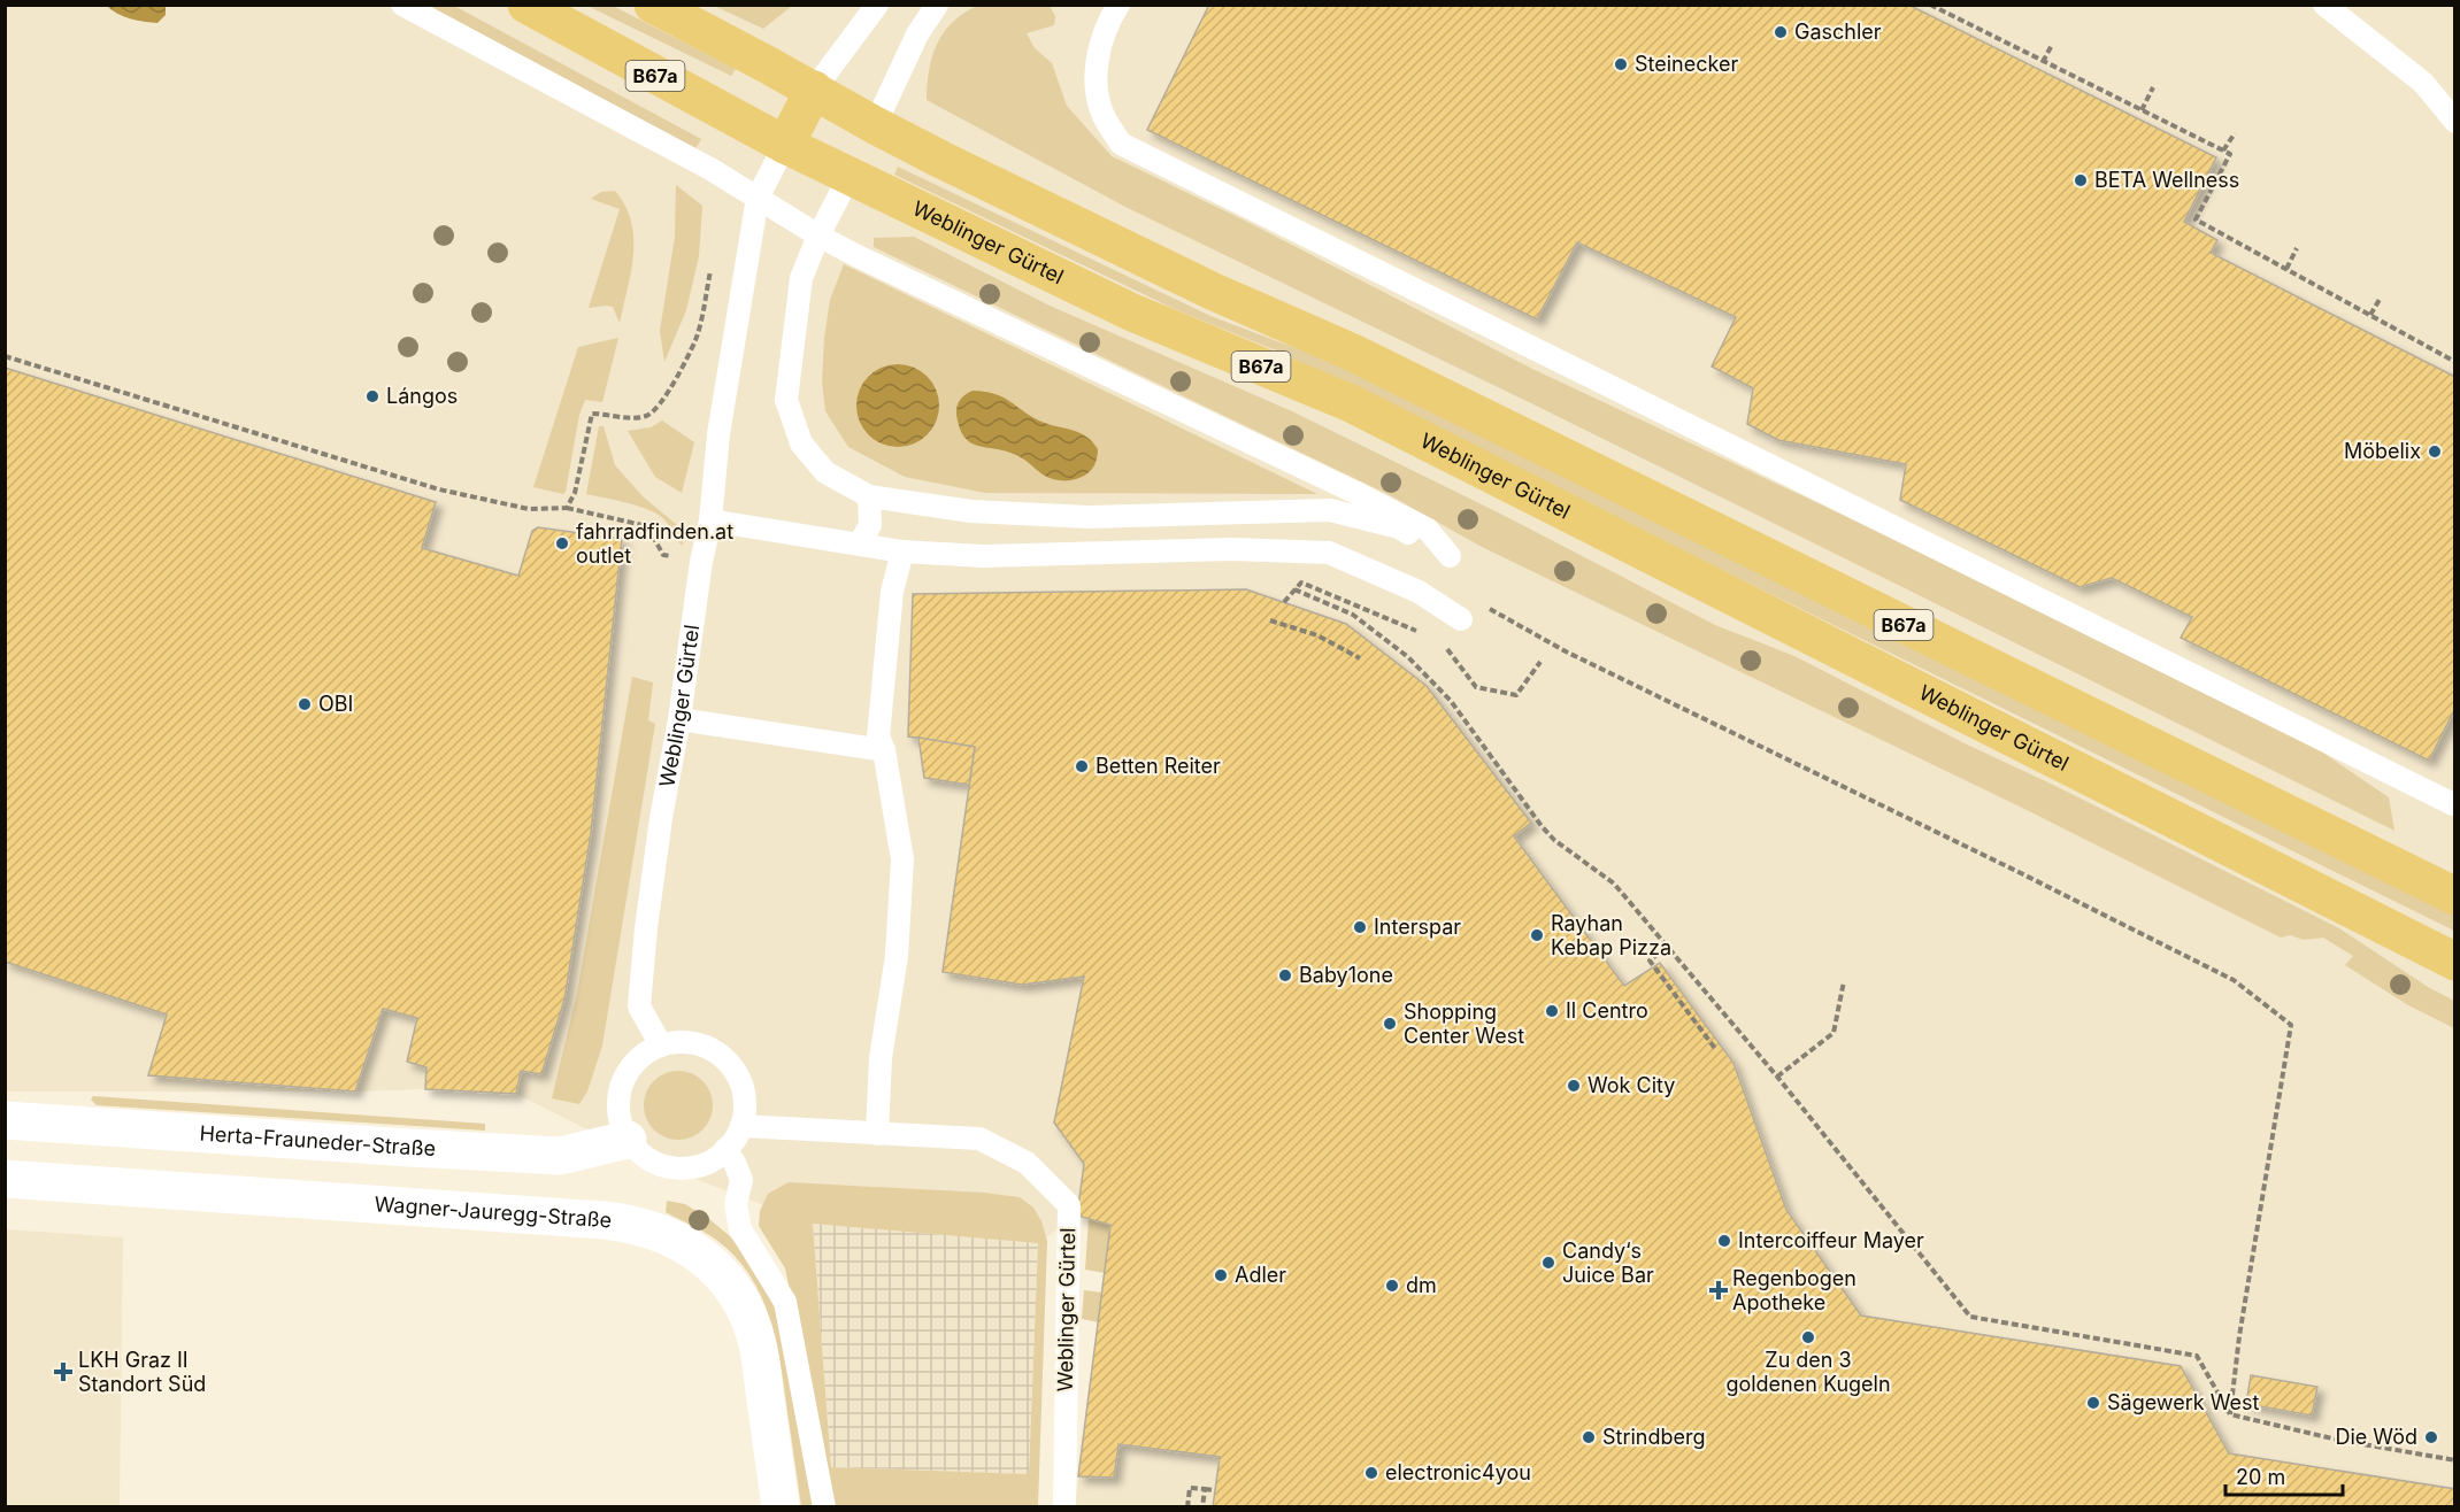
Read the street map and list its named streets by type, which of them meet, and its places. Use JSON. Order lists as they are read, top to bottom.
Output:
{
  "streets": {
    "main road": [
      "B67a",
      "Weblinger Gürtel",
      "Herta-Frauneder-Straße",
      "Wagner-Jauregg-Straße"
    ]
  },
  "crossings": [
    ["Weblinger Gürtel", "Herta-Frauneder-Straße"]
  ],
  "places": {
    "other": [
      "Gaschler",
      "Steinecker",
      "BETA Wellness",
      "Lángos",
      "Möbelix",
      "fahrradfinden.at outlet",
      "OBI",
      "Betten Reiter",
      "Interspar",
      "Rayhan Kebap Pizza",
      "Baby1one",
      "Il Centro",
      "Shopping Center West",
      "Wok City",
      "Intercoiffeur Mayer",
      "Candy‘s Juice Bar",
      "Adler",
      "dm",
      "Zu den 3 goldenen Kugeln",
      "Sägewerk West",
      "Strindberg",
      "Die Wöd",
      "electronic4you"
    ],
    "health": ["Regenbogen Apotheke", "LKH Graz II Standort Süd"]
  },
  "scale_bar": "20 m"
}
